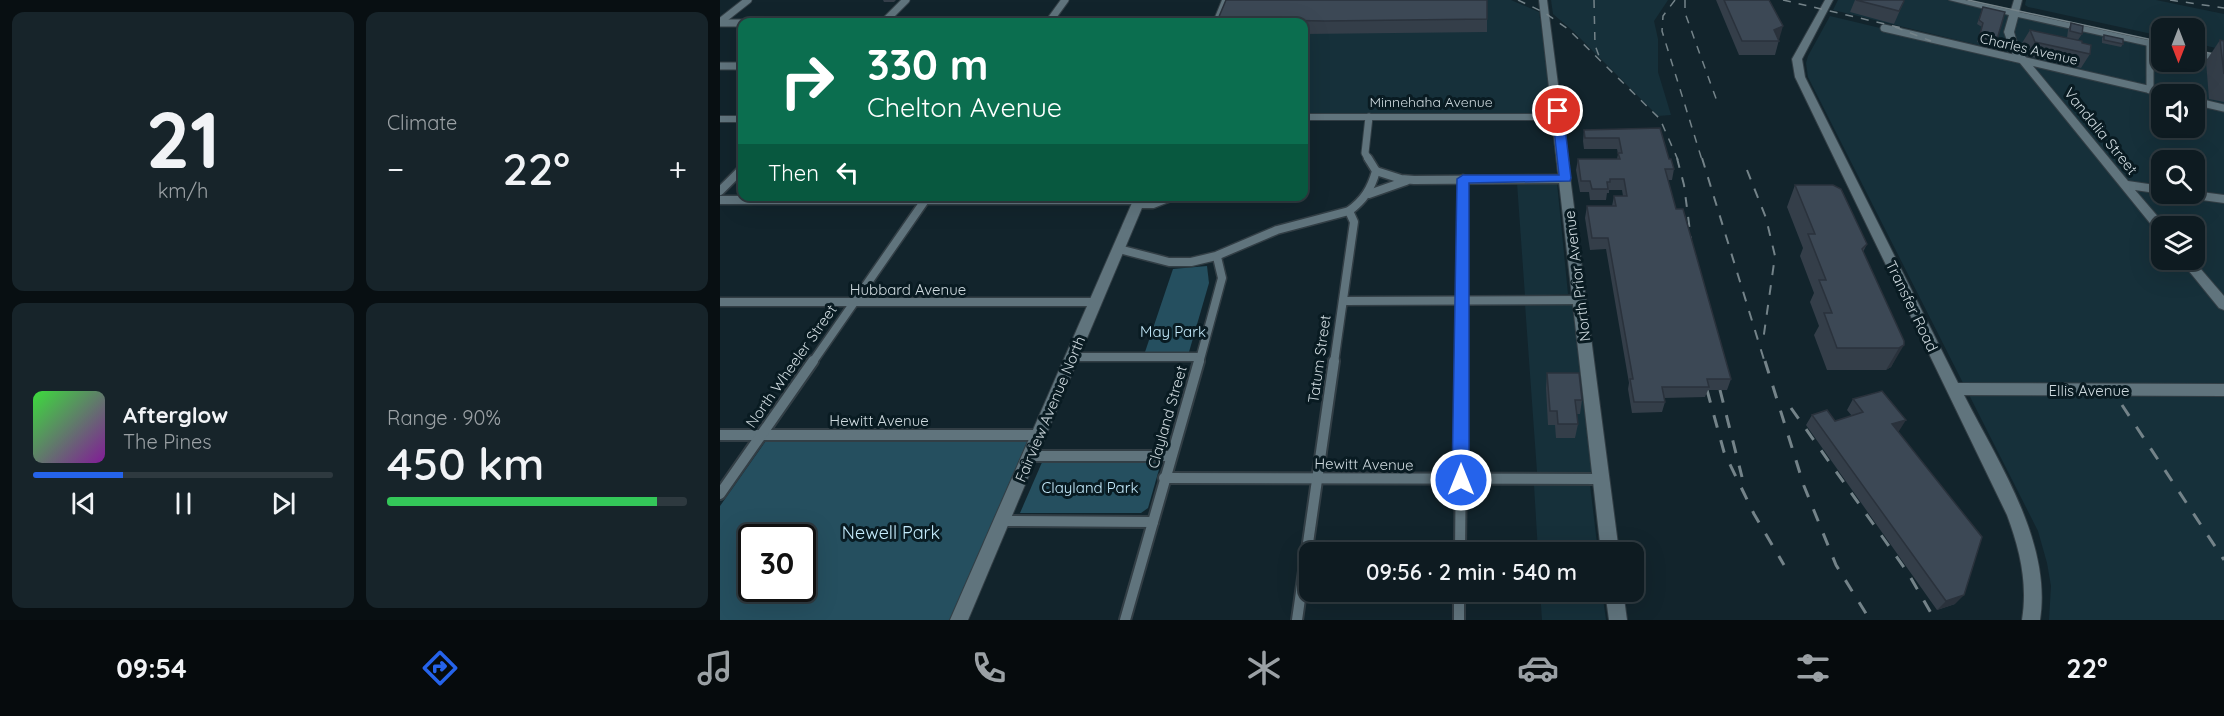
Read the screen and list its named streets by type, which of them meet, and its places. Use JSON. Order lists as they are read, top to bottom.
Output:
{
  "streets": {
    "street": [
      "Charles Avenue",
      "Minnehaha Avenue",
      "Vandalia Street",
      "North Prior Avenue",
      "Hubbard Avenue",
      "Transfer Road",
      "Tatum Street",
      "North Wheeler Street",
      "Ellis Avenue",
      "Fairview Avenue North",
      "Clayland Street",
      "Hewitt Avenue"
    ]
  },
  "crossings": [
    ["Charles Avenue", "Vandalia Street"],
    ["Minnehaha Avenue", "North Prior Avenue"],
    ["North Prior Avenue", "Hewitt Avenue"],
    ["Hubbard Avenue", "North Wheeler Street"],
    ["Hubbard Avenue", "Fairview Avenue North"],
    ["Transfer Road", "Ellis Avenue"],
    ["Tatum Street", "Hewitt Avenue"],
    ["North Wheeler Street", "Hewitt Avenue"],
    ["Fairview Avenue North", "Hewitt Avenue"],
    ["Clayland Street", "Hewitt Avenue"]
  ],
  "parks": ["May Park", "Clayland Park", "Newell Park"],
  "north": "bottom",
  "page": {
    "tile": [
      ["21", "km/h"],
      "Climate",
      ["Range · 90%", "450 km"]
    ],
    "turn": ["330 m", "Chelton Avenue"],
    "heat": ["−", "22°", "+"],
    "then": "Then",
    "song": ["Afterglow", "The Pines"],
    "limit": "30",
    "trip": "09:56 · 2 min · 540 m",
    "tabs": ["09:54", "22°"]
  }
}
